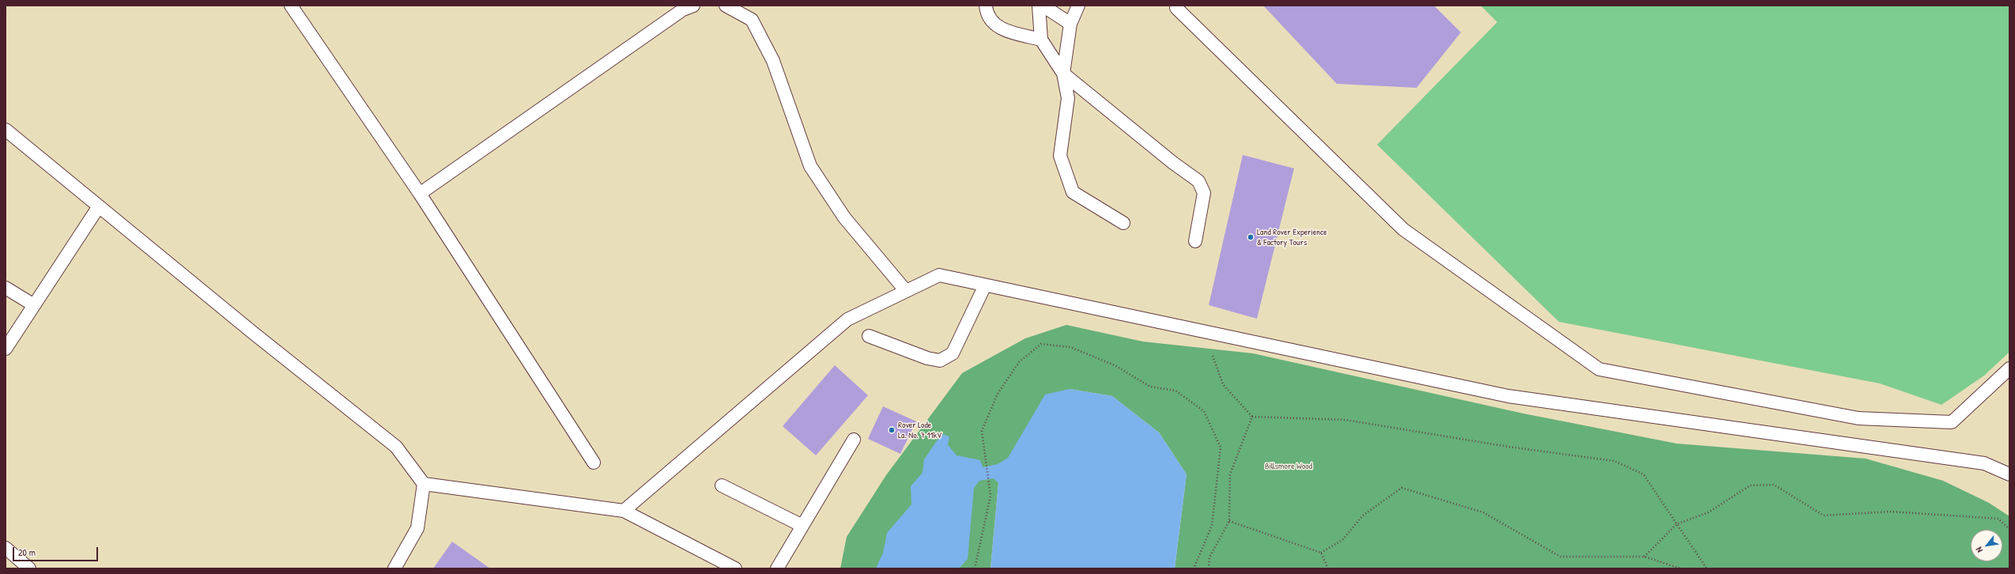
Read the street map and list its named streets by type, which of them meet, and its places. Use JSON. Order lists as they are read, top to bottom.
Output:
{
  "parks": ["Billsmore Wood"],
  "places": ["Land Rover Experience & Factory Tours", "Rover Lode La. No. 7 11kV"],
  "scale_bar": "20 m",
  "north": "bottom left"
}
